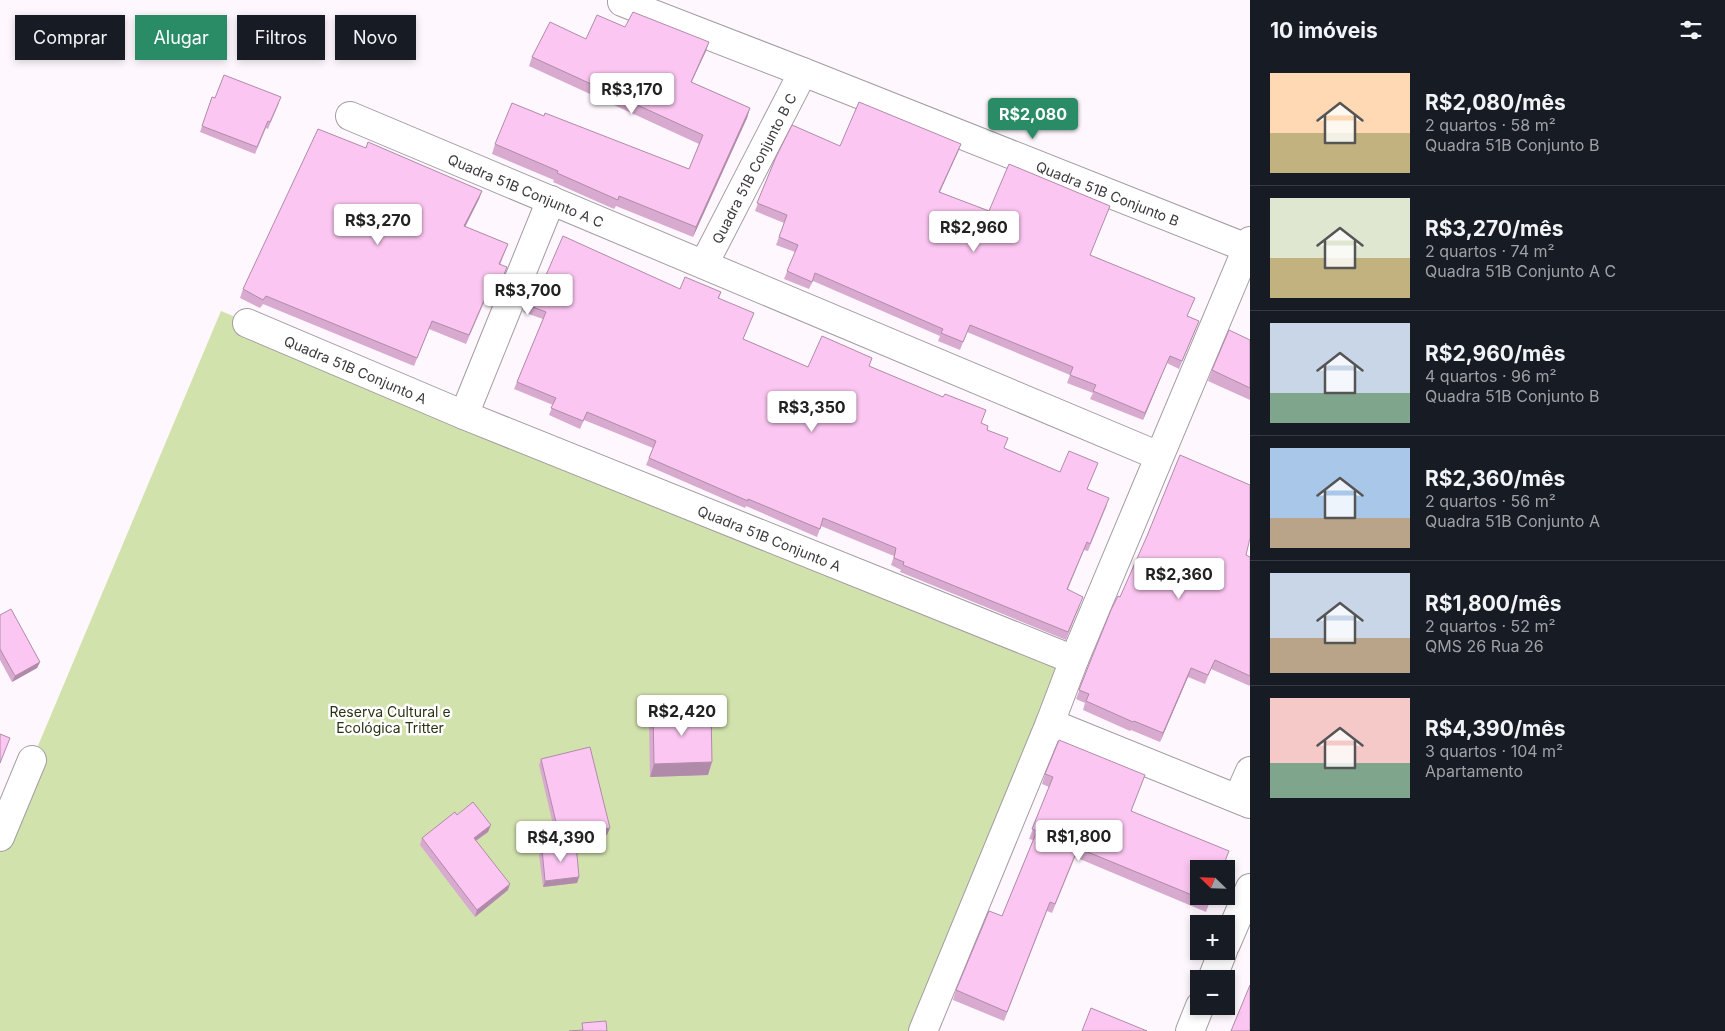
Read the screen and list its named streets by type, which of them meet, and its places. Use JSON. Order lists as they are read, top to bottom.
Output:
{
  "streets": {
    "street": [
      "Quadra 51B Conjunto B C",
      "Quadra 51B Conjunto A C",
      "Quadra 51B Conjunto B",
      "Quadra 51B Conjunto A"
    ]
  },
  "crossings": [
    ["Quadra 51B Conjunto B C", "Quadra 51B Conjunto A C"],
    ["Quadra 51B Conjunto B C", "Quadra 51B Conjunto B"]
  ],
  "parks": ["Reserva Cultural e Ecológica Tritter"],
  "north": "top left",
  "page": {
    "heading": "10 imóveis",
    "chip": [
      "Comprar",
      "Alugar",
      "Filtros",
      "Novo"
    ],
    "list": [
      {
        "name": "R$2,080/mês",
        "note": "2 quartos · 58 m² · Quadra 51B Conjunto B"
      },
      {
        "name": "R$3,270/mês",
        "note": "2 quartos · 74 m² · Quadra 51B Conjunto A C"
      },
      {
        "name": "R$2,960/mês",
        "note": "4 quartos · 96 m² · Quadra 51B Conjunto B"
      },
      {
        "name": "R$2,360/mês",
        "note": "2 quartos · 56 m² · Quadra 51B Conjunto A"
      },
      {
        "name": "R$1,800/mês",
        "note": "2 quartos · 52 m² · QMS 26 Rua 26"
      },
      {
        "name": "R$4,390/mês",
        "note": "3 quartos · 104 m² · Apartamento"
      }
    ],
    "price": [
      "R$3,170",
      "R$2,080",
      "R$3,270",
      "R$2,960",
      "R$3,700",
      "R$3,350",
      "R$2,360",
      "R$2,420",
      "R$1,800",
      "R$4,390"
    ],
    "map_buttons": ["+", "−"]
  }
}
